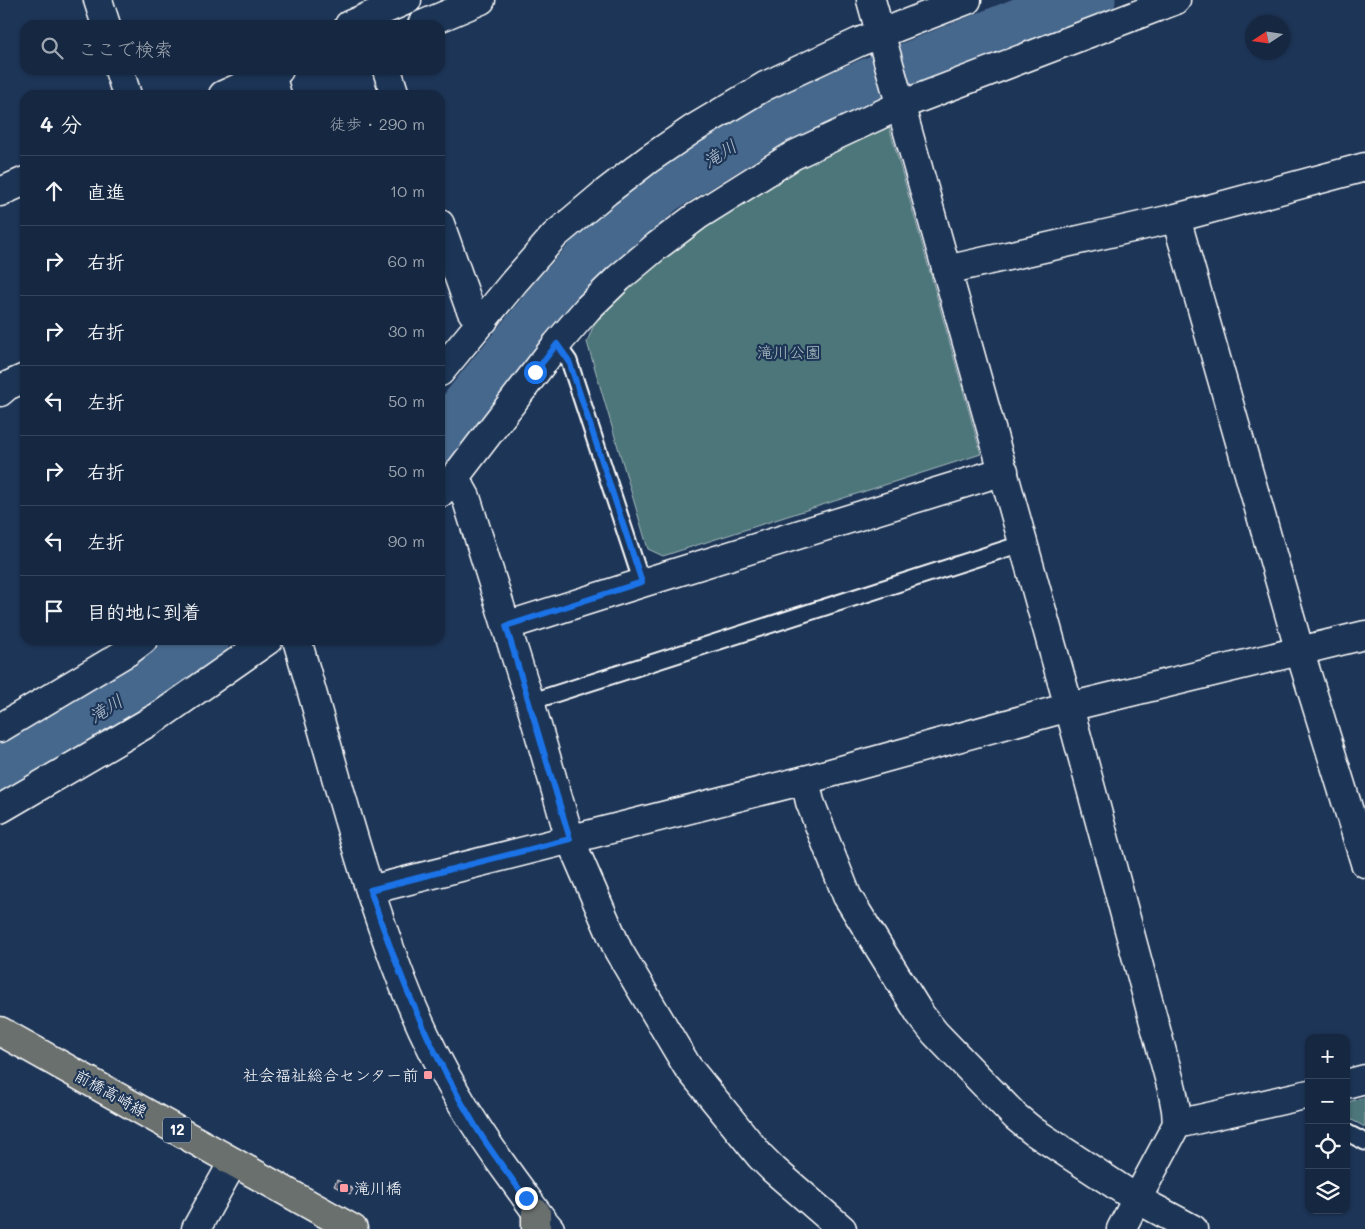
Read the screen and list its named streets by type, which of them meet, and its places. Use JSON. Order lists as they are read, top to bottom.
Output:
{
  "streets": {
    "main road": ["前橋高崎線", "12"]
  },
  "water": ["滝川"],
  "parks": ["滝川公園"],
  "places": {
    "transit": ["社会福祉総合センター前", "滝川橋"]
  },
  "north": "left",
  "page": {
    "search": "ここで検索",
    "heading": ["4 分", "徒歩 · 290 m"],
    "list": [
      ["直進", "10 m"],
      ["右折", "60 m"],
      ["右折", "30 m"],
      ["左折", "50 m"],
      ["右折", "50 m"],
      ["左折", "90 m"],
      "目的地に到着"
    ],
    "map_buttons": ["+", "−"]
  }
}
